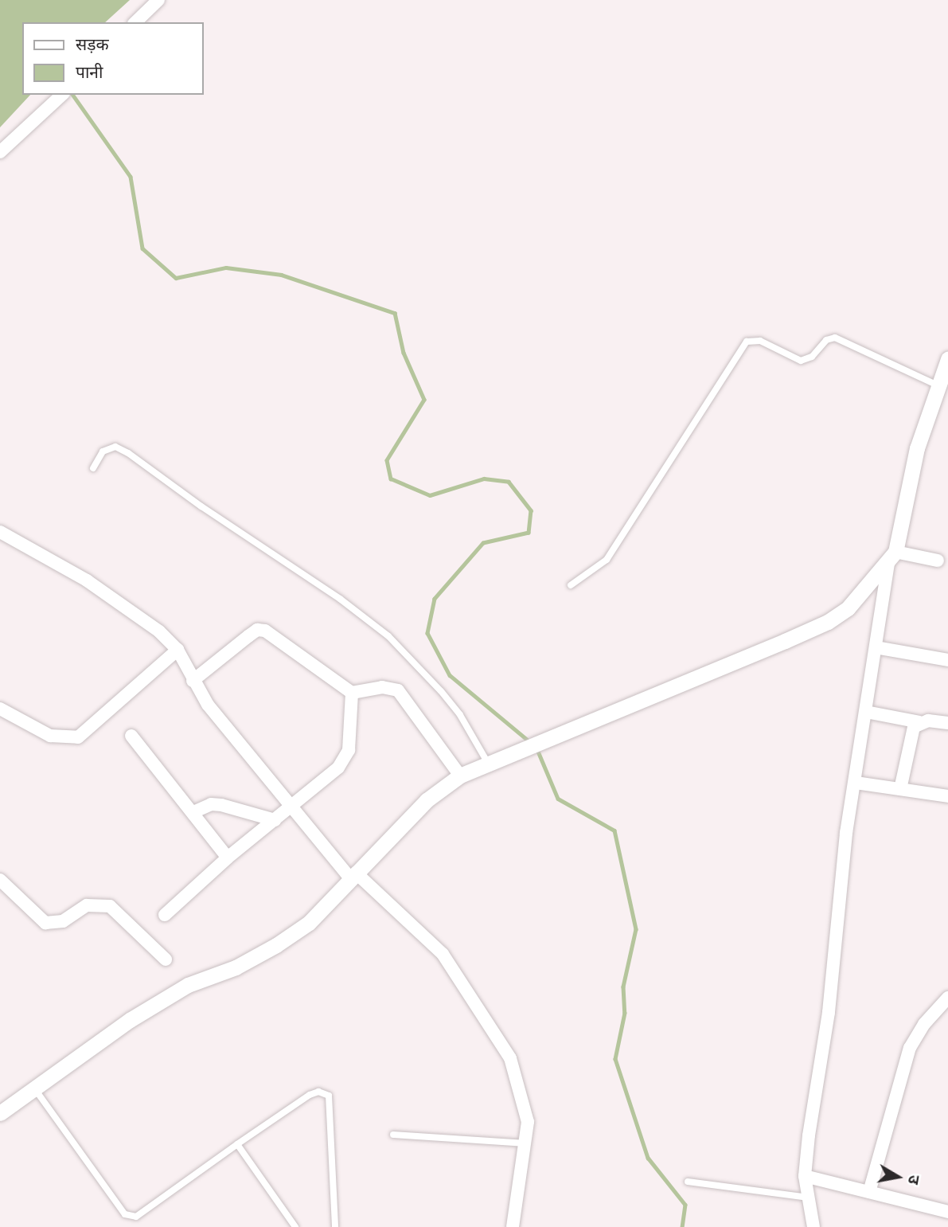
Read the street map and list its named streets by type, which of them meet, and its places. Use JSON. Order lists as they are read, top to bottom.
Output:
{
  "legend": ["सड़क", "पानी"],
  "north": "right"
}
